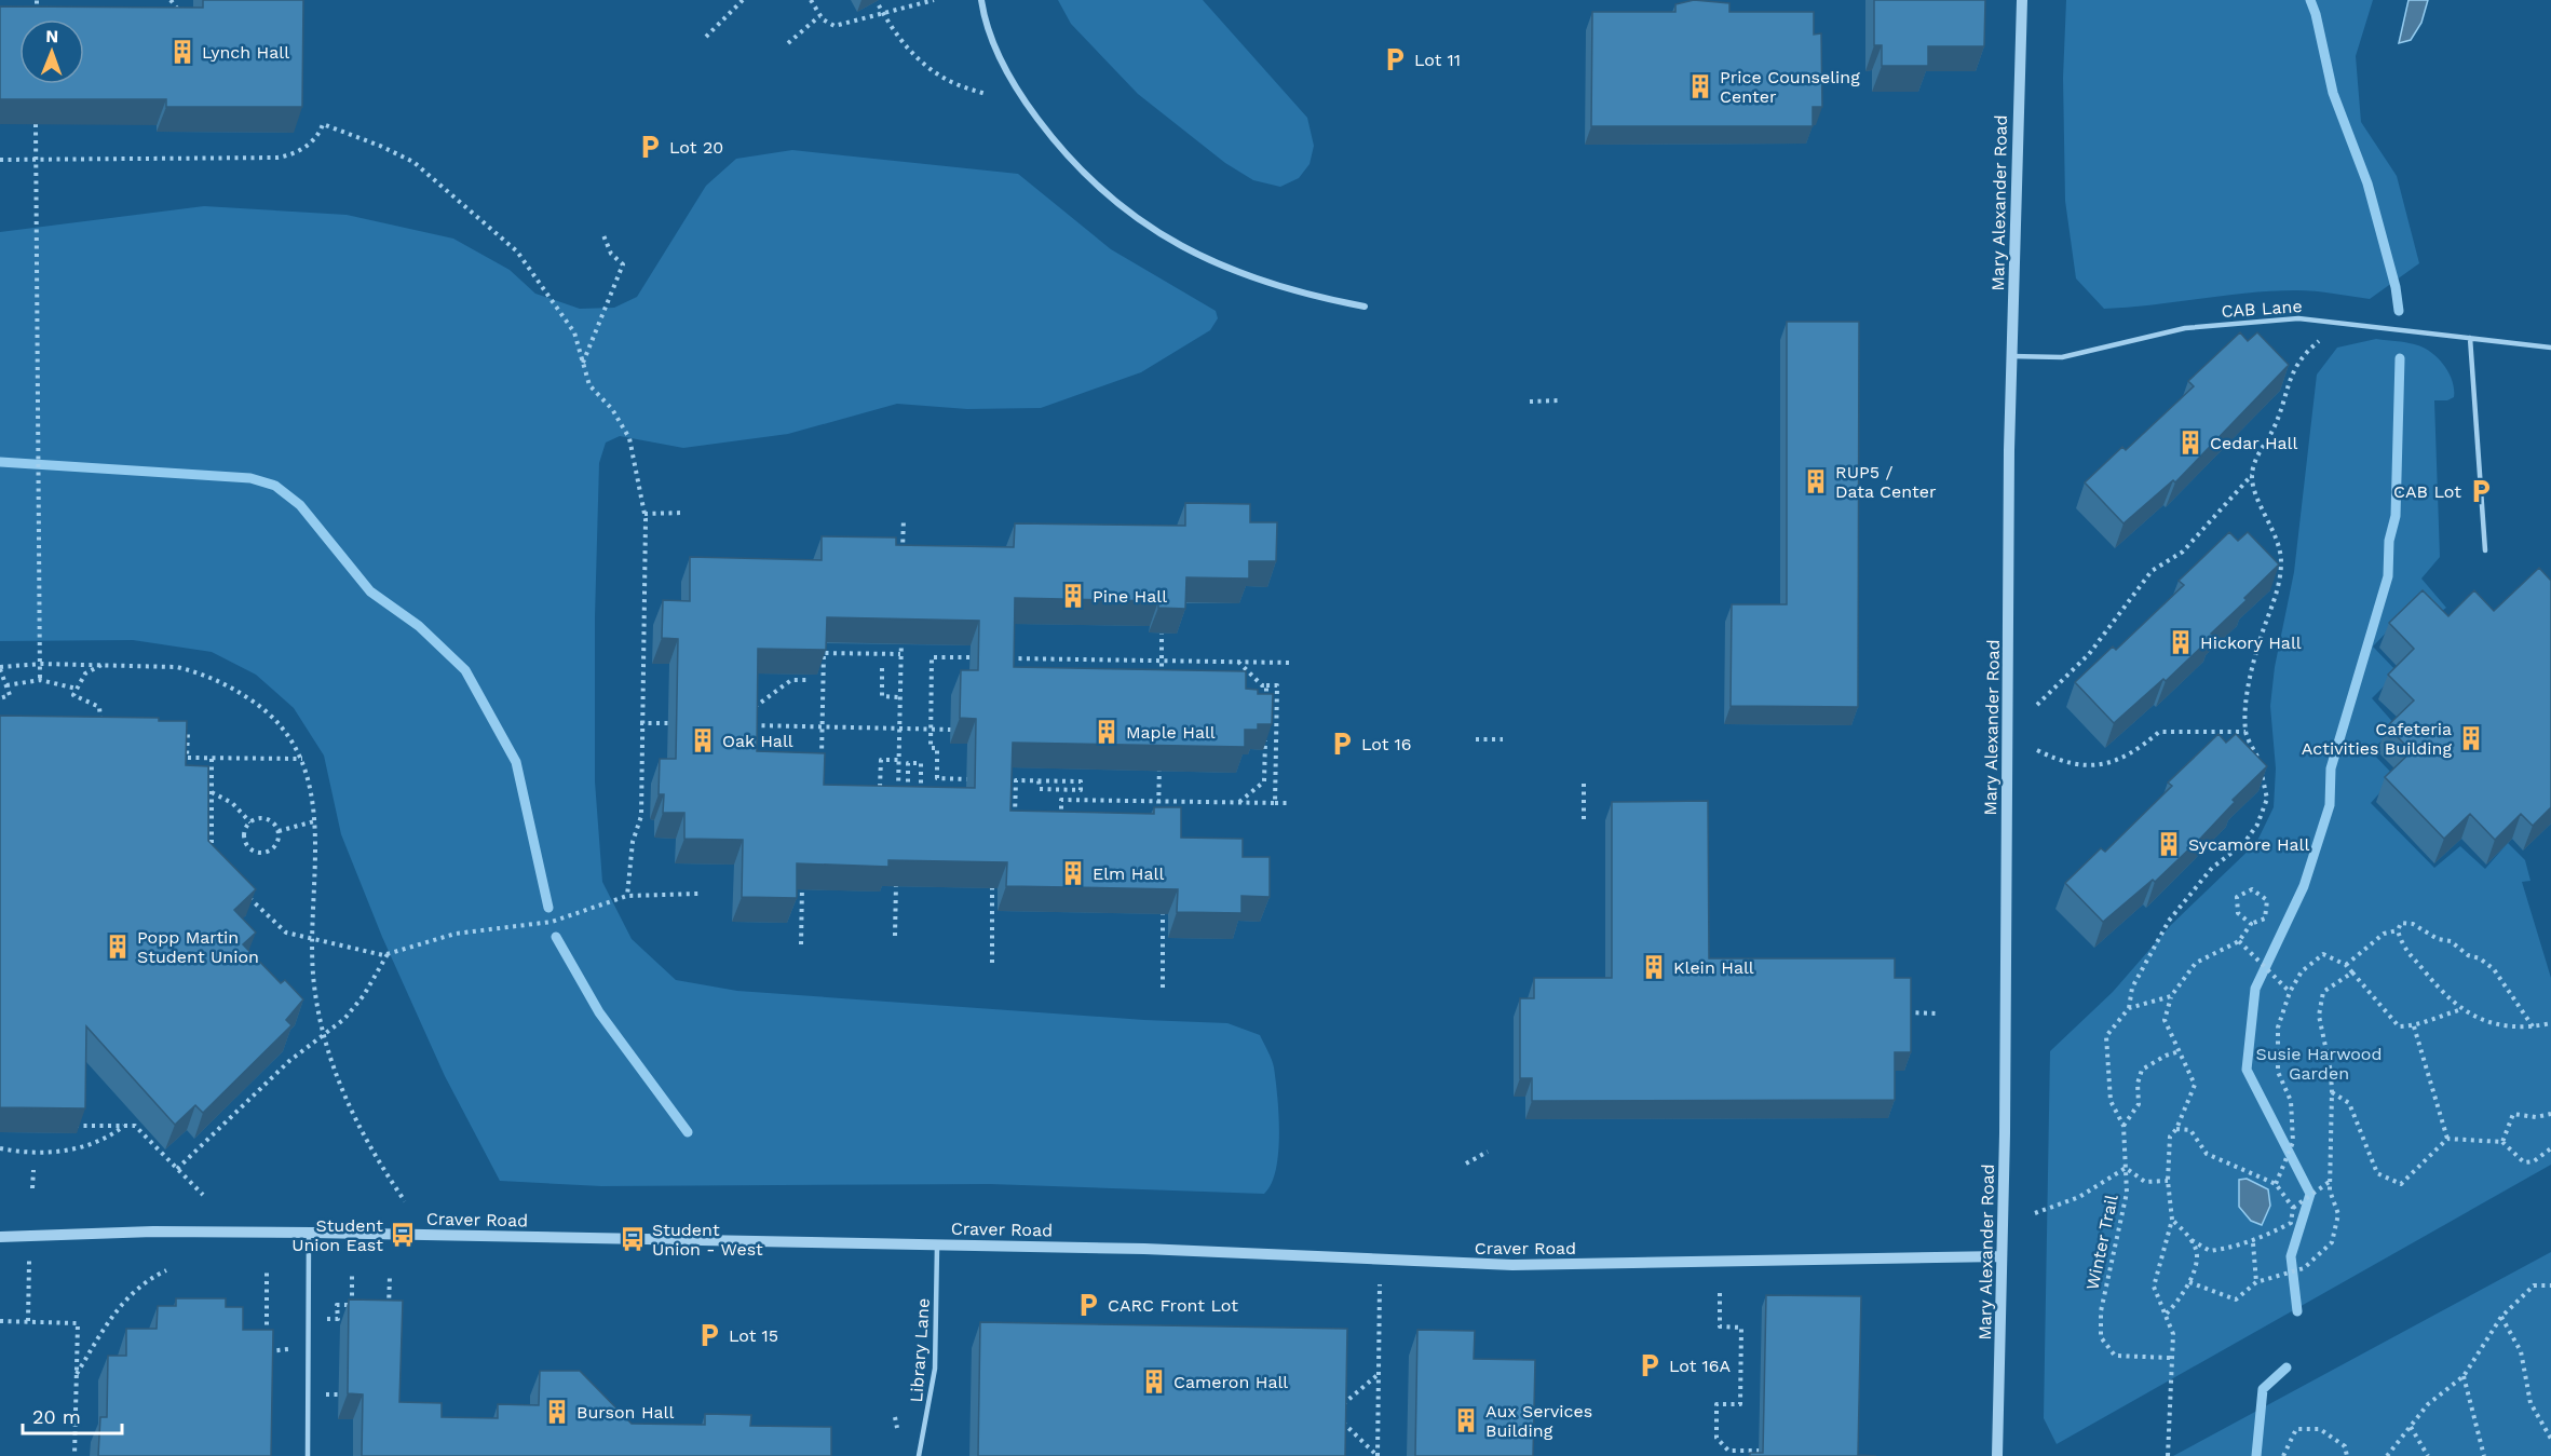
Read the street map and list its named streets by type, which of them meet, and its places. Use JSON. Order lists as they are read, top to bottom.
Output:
{
  "streets": {
    "street": ["Mary Alexander Road", "Craver Road"],
    "lane": ["CAB Lane", "Library Lane"],
    "path": ["Winter Trail"]
  },
  "crossings": [
    ["Mary Alexander Road", "CAB Lane"],
    ["Mary Alexander Road", "Craver Road"],
    ["Craver Road", "Library Lane"]
  ],
  "parks": ["Susie Harwood Garden"],
  "places": {
    "building": [
      "Lynch Hall",
      "Price Counseling Center",
      "Cedar Hall",
      "RUP5 / Data Center",
      "Pine Hall",
      "Hickory Hall",
      "Maple Hall",
      "Cafeteria Activities Building",
      "Oak Hall",
      "Sycamore Hall",
      "Elm Hall",
      "Popp Martin Student Union",
      "Klein Hall",
      "Cameron Hall",
      "Burson Hall",
      "Aux Services Building"
    ],
    "parking": [
      "Lot 11",
      "Lot 20",
      "CAB Lot",
      "Lot 16",
      "CARC Front Lot",
      "Lot 15",
      "Lot 16A"
    ],
    "bus stop": ["Student Union East", "Student Union - West"]
  },
  "scale_bar": "20 m",
  "north": "top"
}
